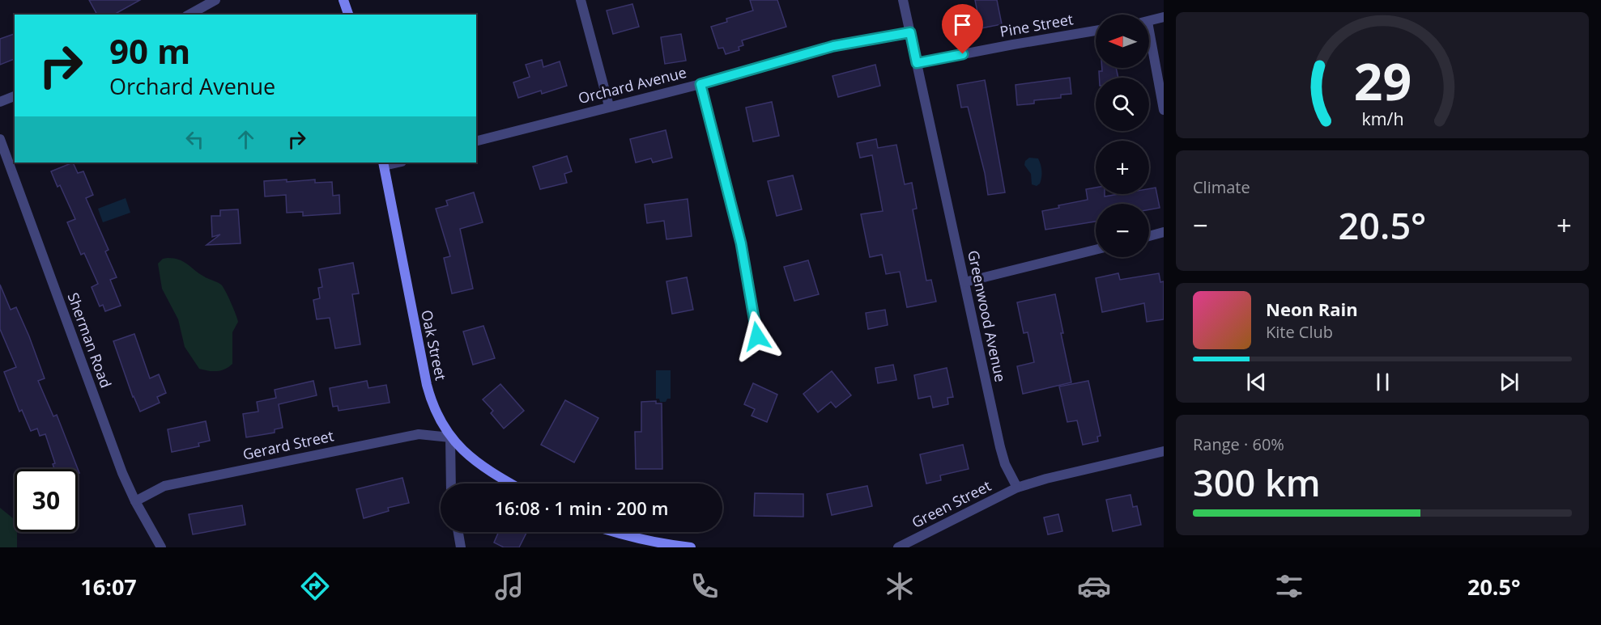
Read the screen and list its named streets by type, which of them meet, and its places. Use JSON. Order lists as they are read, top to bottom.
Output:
{
  "streets": {
    "street": [
      "Pine Street",
      "Orchard Avenue",
      "Greenwood Avenue",
      "Sherman Road",
      "Oak Street",
      "Gerard Street",
      "Green Street"
    ]
  },
  "crossings": [
    ["Pine Street", "Greenwood Avenue"],
    ["Orchard Avenue", "Greenwood Avenue"],
    ["Greenwood Avenue", "Green Street"],
    ["Sherman Road", "Gerard Street"],
    ["Oak Street", "Gerard Street"]
  ],
  "north": "left",
  "page": {
    "map_buttons": ["+", "−"],
    "turn": ["90 m", "Orchard Avenue"],
    "tile": [
      "Climate",
      ["Range · 60%", "300 km"]
    ],
    "heat": ["−", "20.5°", "+"],
    "song": ["Neon Rain", "Kite Club"],
    "limit": "30",
    "trip": "16:08 · 1 min · 200 m",
    "tabs": ["16:07", "20.5°"],
    "gauge": ["29", "km/h"]
  }
}
